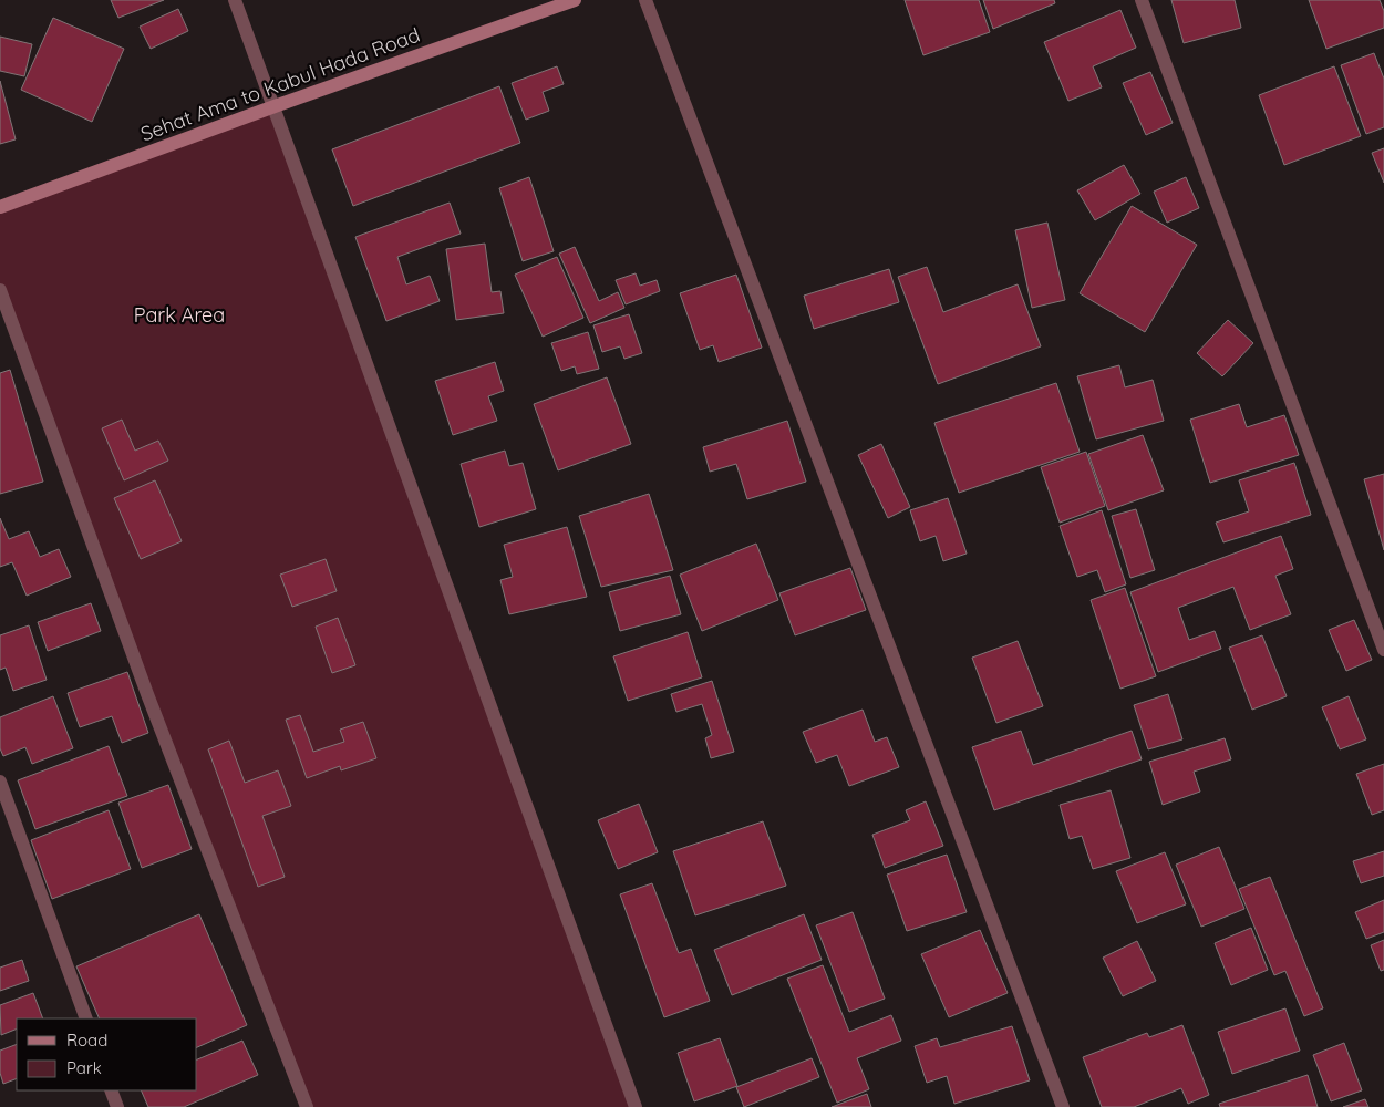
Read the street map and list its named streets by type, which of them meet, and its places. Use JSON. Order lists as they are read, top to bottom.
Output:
{
  "streets": {
    "main road": ["Sehat Ama to Kabul Hada Road"]
  },
  "parks": ["Park Area"],
  "legend": ["Road", "Park"]
}
